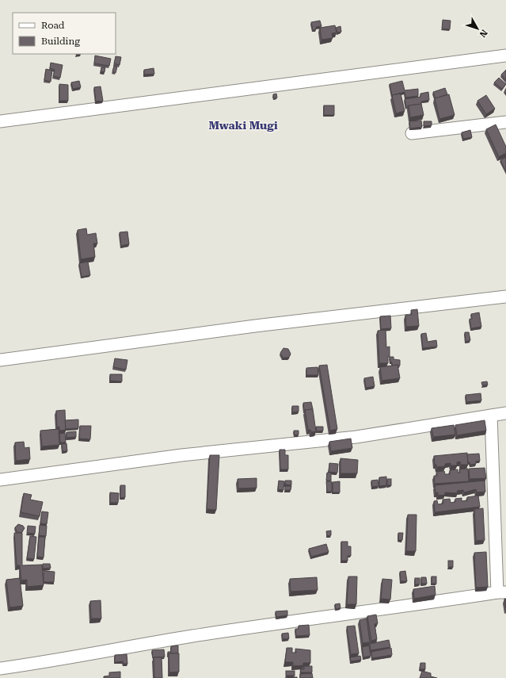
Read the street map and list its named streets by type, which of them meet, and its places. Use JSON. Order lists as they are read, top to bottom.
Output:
{
  "districts": ["Mwaki Mugi"],
  "legend": ["Road", "Building"],
  "north": "bottom right"
}
